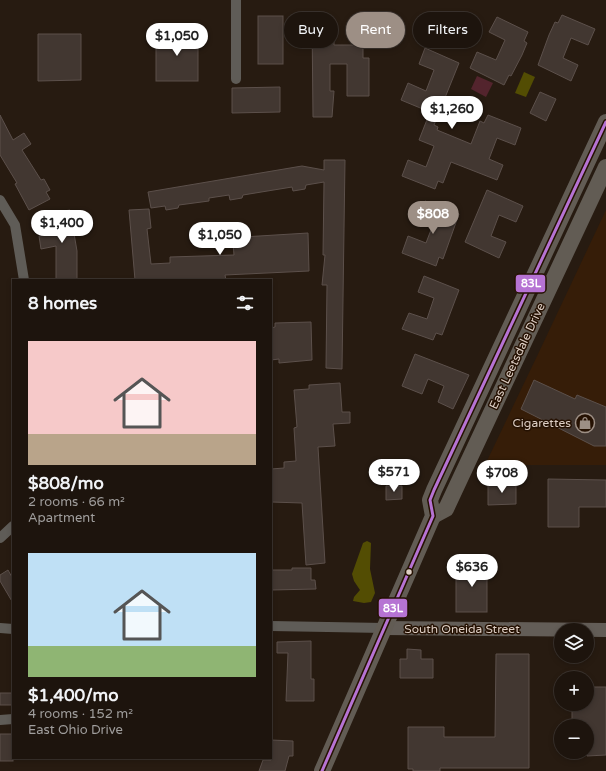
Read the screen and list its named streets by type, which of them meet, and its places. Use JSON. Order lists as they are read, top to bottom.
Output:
{
  "streets": {
    "main road": ["East Leetsdale Drive"],
    "street": ["South Oneida Street"]
  },
  "crossings": [
    ["East Leetsdale Drive", "South Oneida Street"]
  ],
  "places": {
    "shop": ["Cigarettes"]
  },
  "lines": ["transit line 83L"],
  "page": {
    "chip": ["Buy", "Rent", "Filters"],
    "price": [
      "$1,050",
      "$1,260",
      "$808",
      "$1,400",
      "$1,050",
      "$571",
      "$708",
      "$636"
    ],
    "heading": "8 homes",
    "list": [
      {
        "name": "$808/mo",
        "note": "2 rooms · 66 m² · Apartment"
      },
      {
        "name": "$1,400/mo",
        "note": "4 rooms · 152 m² · East Ohio Drive"
      }
    ],
    "map_buttons": ["+", "−"]
  }
}
